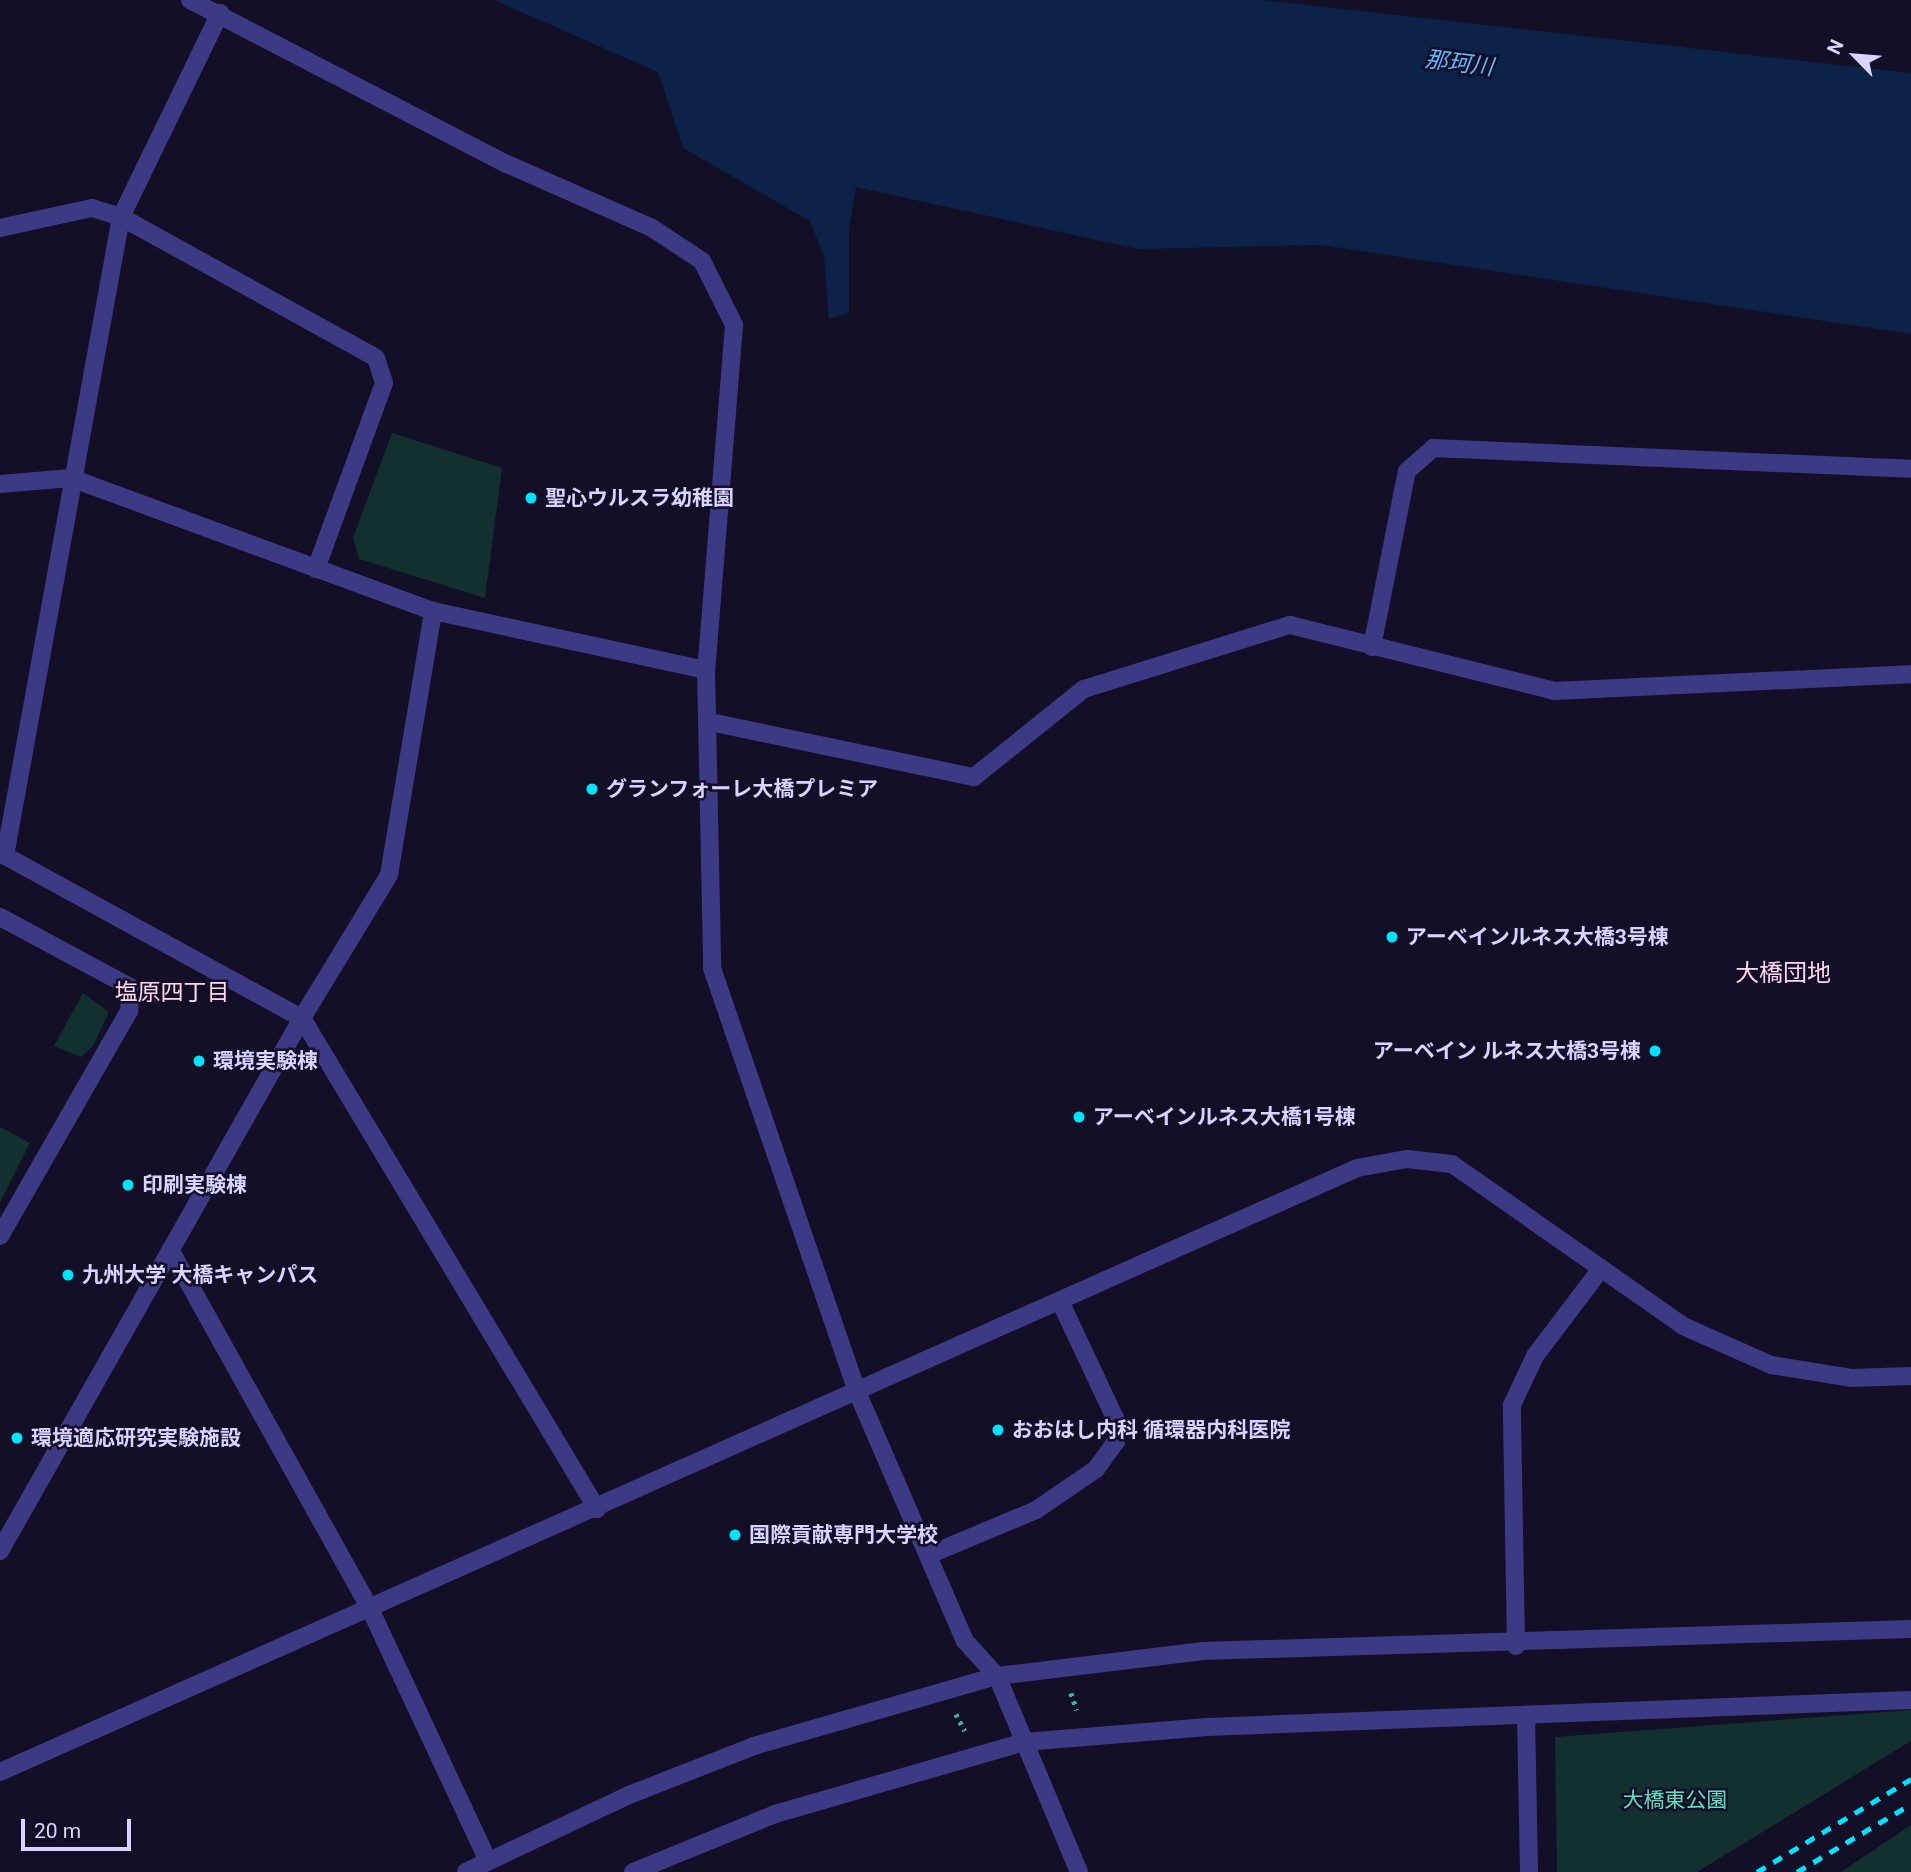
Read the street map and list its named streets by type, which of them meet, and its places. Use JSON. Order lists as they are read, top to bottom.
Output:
{
  "districts": ["大橋団地", "塩原四丁目"],
  "water": ["那珂川"],
  "parks": ["大橋東公園"],
  "places": [
    "聖心ウルスラ幼稚園",
    "グランフォーレ大橋プレミア",
    "アーベインルネス大橋3号棟",
    "アーベイン ルネス大橋3号棟",
    "環境実験棟",
    "アーベインルネス大橋1号棟",
    "印刷実験棟",
    "九州大学 大橋キャンパス",
    "おおはし内科 循環器内科医院",
    "環境適応研究実験施設",
    "国際貢献専門大学校"
  ],
  "scale_bar": "20 m",
  "north": "top left"
}
